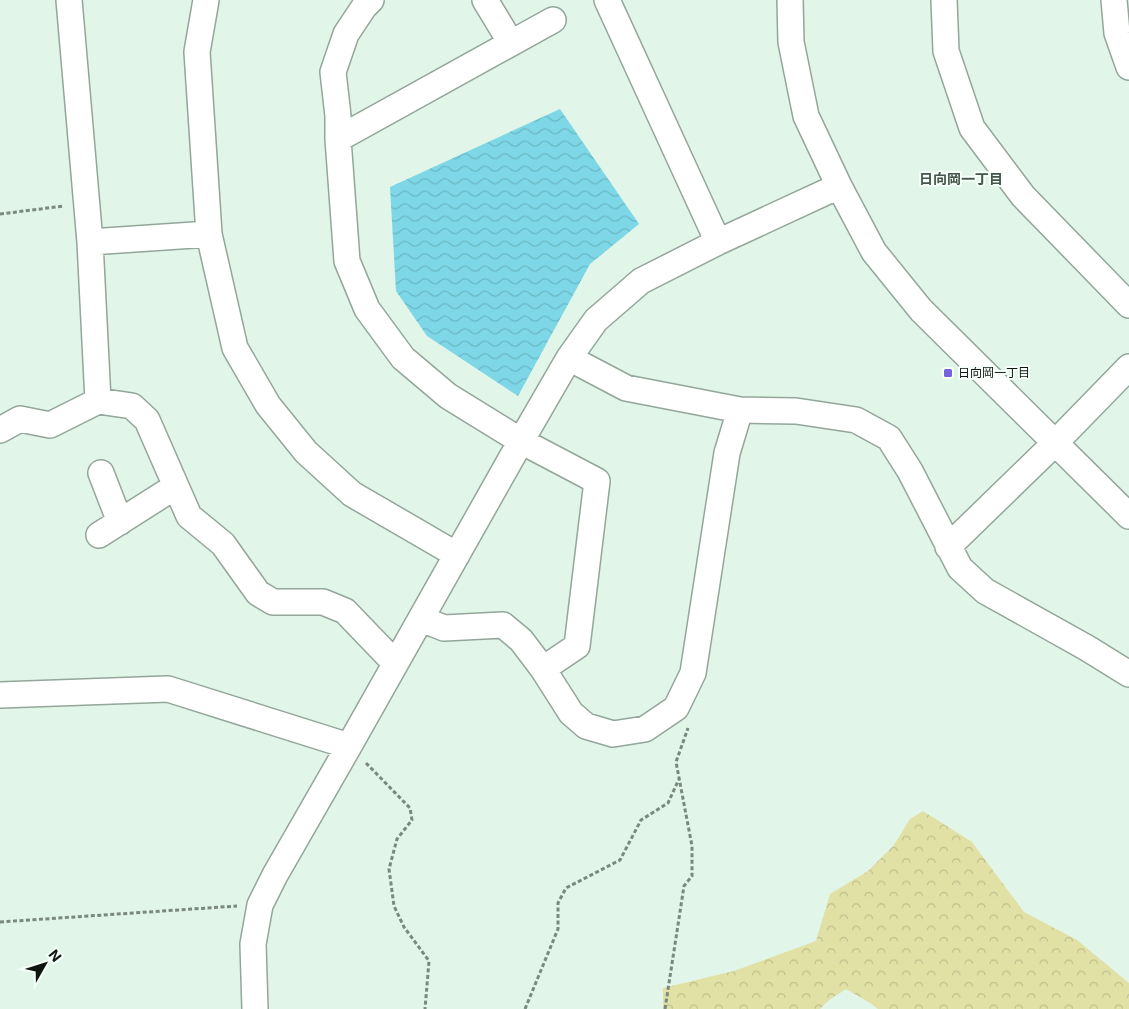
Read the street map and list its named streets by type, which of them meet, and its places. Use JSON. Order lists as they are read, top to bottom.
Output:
{
  "districts": ["日向岡一丁目"],
  "places": {
    "transit": ["日向岡一丁目"]
  },
  "north": "top right"
}
